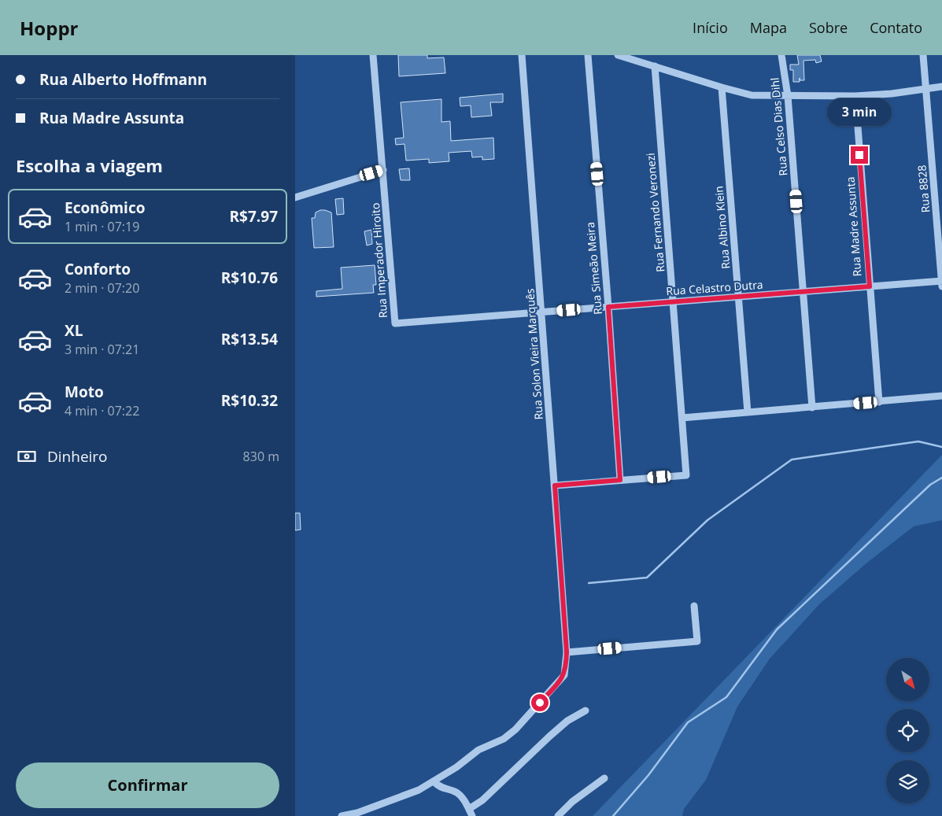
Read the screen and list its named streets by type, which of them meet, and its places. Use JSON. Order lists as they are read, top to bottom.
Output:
{
  "streets": {
    "street": [
      "Rua Celso Dias Dihl",
      "Rua 8828",
      "Rua Fernando Veronezi",
      "Rua Madre Assunta",
      "Rua Albino Klein",
      "Rua Imperador Hiroito",
      "Rua Simeão Meira",
      "Rua Celastro Dutra",
      "Rua Solon Vieira Marquês"
    ]
  },
  "crossings": [
    ["Rua Celso Dias Dihl", "Rua Celastro Dutra"],
    ["Rua 8828", "Rua Celastro Dutra"],
    ["Rua Fernando Veronezi", "Rua Simeão Meira"],
    ["Rua Fernando Veronezi", "Rua Celastro Dutra"],
    ["Rua Madre Assunta", "Rua Celastro Dutra"],
    ["Rua Albino Klein", "Rua Celastro Dutra"],
    ["Rua Imperador Hiroito", "Rua Celastro Dutra"],
    ["Rua Simeão Meira", "Rua Celastro Dutra"],
    ["Rua Celastro Dutra", "Rua Solon Vieira Marquês"]
  ],
  "north": "bottom right",
  "page": {
    "header": "Hoppr",
    "nav": [
      "Início",
      "Mapa",
      "Sobre",
      "Contato"
    ],
    "banner": ["Rua Alberto Hoffmann", "Rua Madre Assunta"],
    "bubble": "3 min",
    "heading": "Escolha a viagem",
    "list": [
      {
        "name": "Econômico",
        "note": "1 min · 07:19",
        "value": "R$7.97"
      },
      {
        "name": "Conforto",
        "note": "2 min · 07:20",
        "value": "R$10.76"
      },
      {
        "name": "XL",
        "note": "3 min · 07:21",
        "value": "R$13.54"
      },
      {
        "name": "Moto",
        "note": "4 min · 07:22",
        "value": "R$10.32"
      }
    ],
    "pay": ["Dinheiro", "830 m"],
    "buttons": "Confirmar"
  }
}
